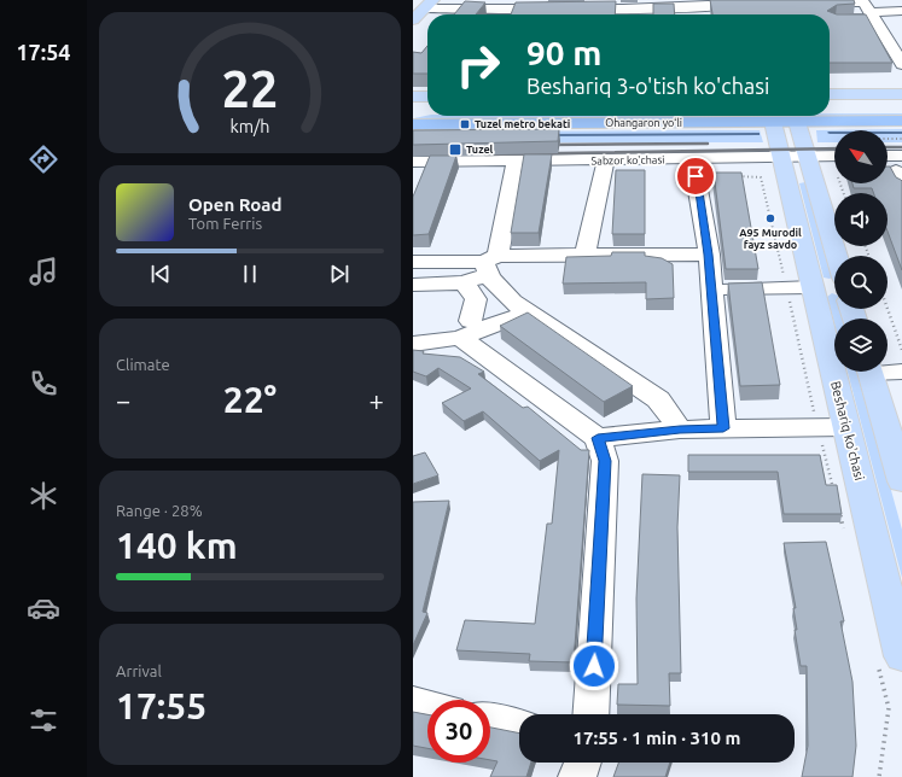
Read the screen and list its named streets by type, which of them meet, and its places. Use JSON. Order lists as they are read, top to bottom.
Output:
{
  "streets": {
    "highway": ["Ohangaron yoʻli"],
    "main road": ["Beshariq ko'chasi"],
    "street": ["Sabzor ko'chasi"]
  },
  "crossings": [
    ["Ohangaron yoʻli", "Beshariq ko'chasi"],
    ["Sabzor ko'chasi", "Beshariq ko'chasi"]
  ],
  "places": {
    "transit": ["Tuzel metro bekati", "Tuzel"],
    "other": ["A95 Murodil fayz savdo"]
  },
  "north": "top left",
  "page": {
    "tabs": "17:54",
    "turn": ["90 m", "Beshariq 3-o'tish ko'chasi"],
    "song": ["Open Road", "Tom Ferris"],
    "tile": [
      "Climate",
      ["Range · 28%", "140 km"],
      ["Arrival", "17:55"]
    ],
    "heat": ["−", "22°", "+"],
    "limit": "30",
    "trip": "17:55 · 1 min · 310 m",
    "gauge": ["22", "km/h"]
  }
}
